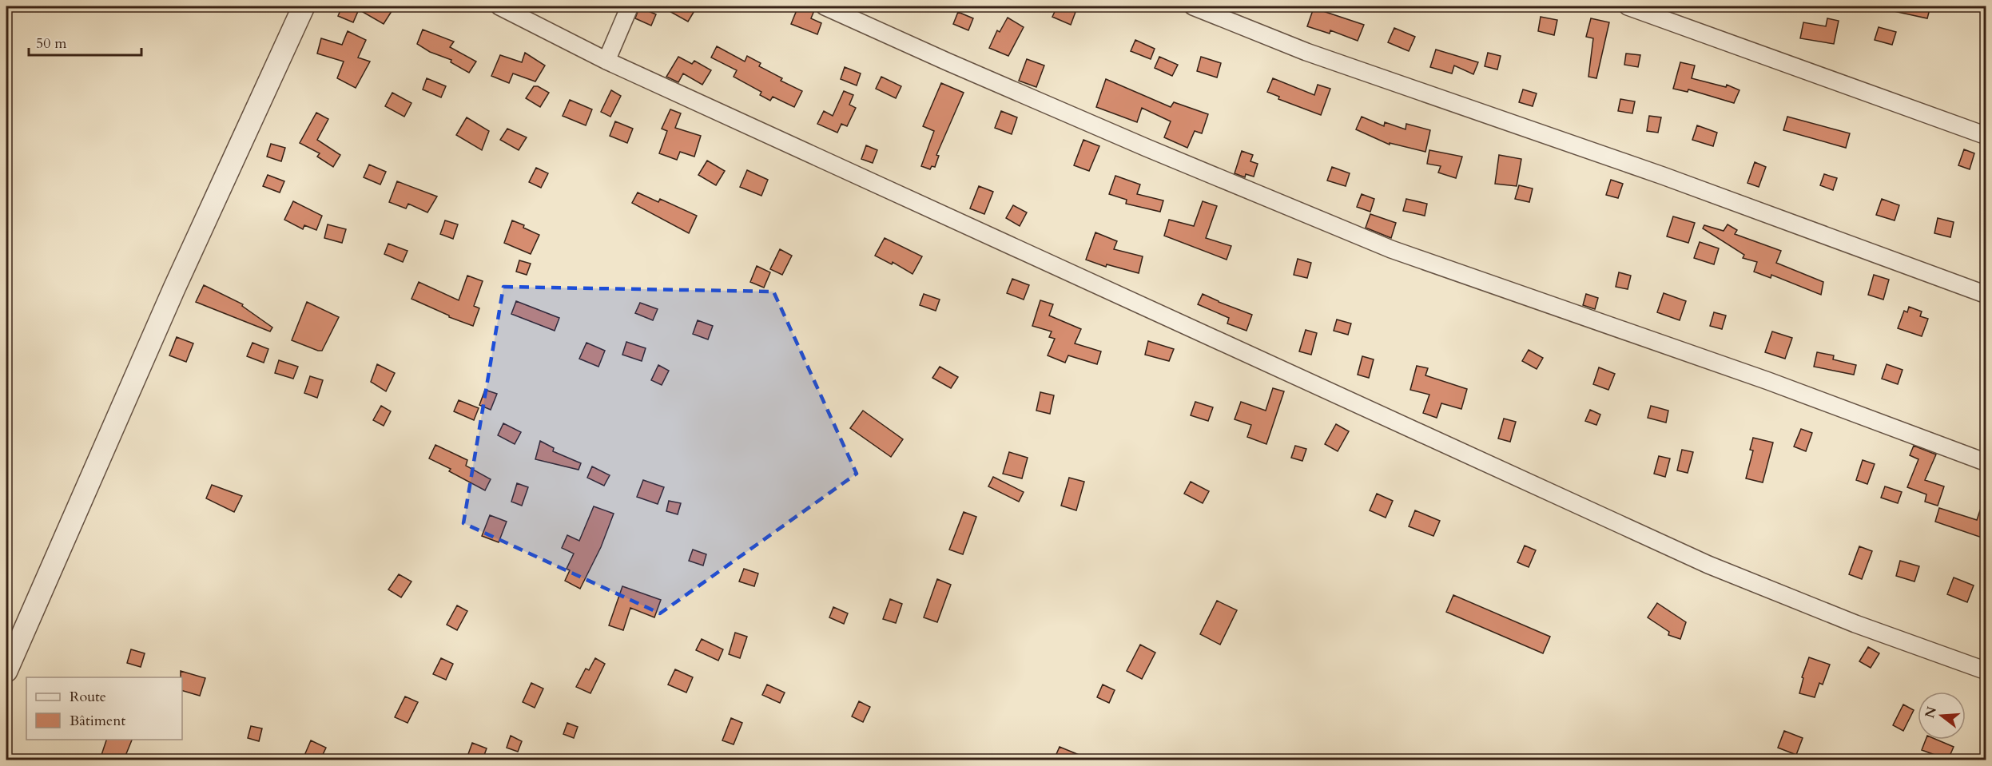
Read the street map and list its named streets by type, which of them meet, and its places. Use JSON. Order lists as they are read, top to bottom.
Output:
{
  "legend": ["Route", "Bâtiment"],
  "scale_bar": "50 m",
  "north": "left"
}
